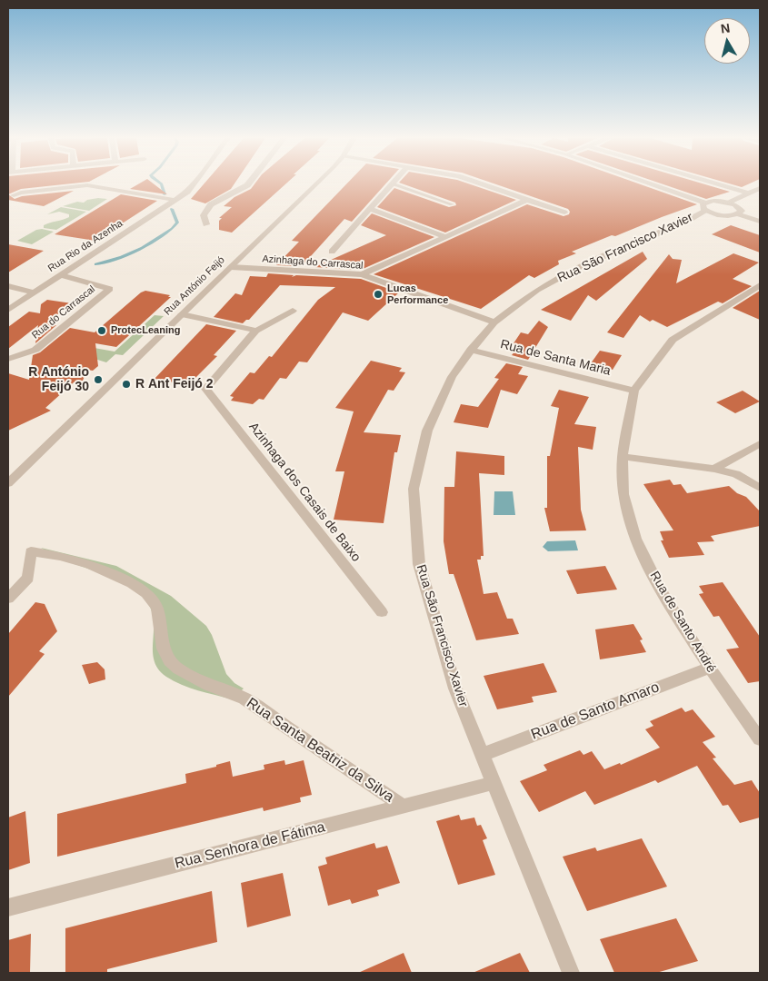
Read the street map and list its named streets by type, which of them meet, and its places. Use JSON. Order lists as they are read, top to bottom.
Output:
{
  "streets": {
    "street": [
      "Rua Rio da Azenha",
      "Rua São Francisco Xavier",
      "Azinhaga do Carrascal",
      "Rua António Feijó",
      "Rua do Carrascal",
      "Rua de Santa Maria",
      "Azinhaga dos Casais de Baixo",
      "Rua de Santo André",
      "Rua de Santo Amaro",
      "Rua Santa Beatriz da Silva",
      "Rua Senhora de Fátima"
    ]
  },
  "crossings": [
    ["Rua Rio da Azenha", "Rua do Carrascal"],
    ["Rua São Francisco Xavier", "Azinhaga do Carrascal"],
    ["Rua São Francisco Xavier", "Rua de Santa Maria"],
    ["Rua São Francisco Xavier", "Rua de Santo Amaro"],
    ["Rua São Francisco Xavier", "Rua Senhora de Fátima"],
    ["Azinhaga do Carrascal", "Rua António Feijó"],
    ["Rua de Santa Maria", "Rua de Santo André"],
    ["Rua de Santo André", "Rua de Santo Amaro"],
    ["Rua Santa Beatriz da Silva", "Rua Senhora de Fátima"]
  ],
  "places": [
    "Lucas Performance",
    "ProtecLeaning",
    "R António Feijó 30",
    "R Ant Feijó 2"
  ],
  "north": "top"
}
